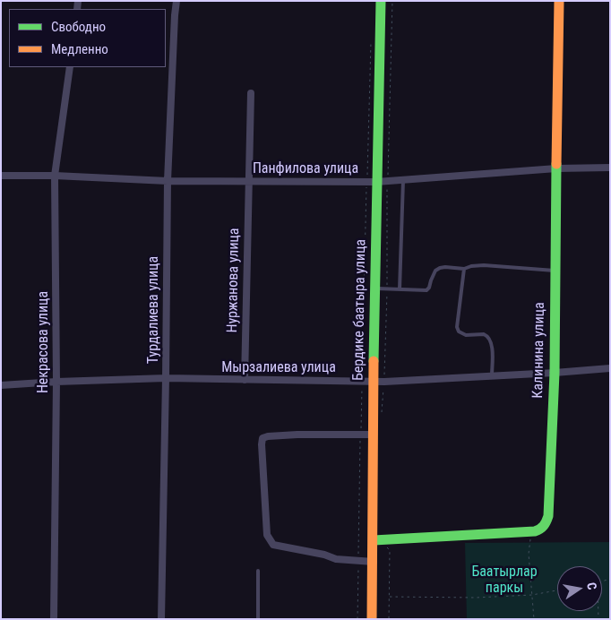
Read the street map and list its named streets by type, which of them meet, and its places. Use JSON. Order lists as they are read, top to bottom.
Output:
{
  "streets": {
    "street": [
      "Панфилова улица",
      "Нуржанова улица",
      "Турдалиева улица",
      "Бердике баатыра улица",
      "Некрасова улица",
      "Калинина улица",
      "Мырзалиева улица"
    ]
  },
  "crossings": [
    ["Панфилова улица", "Нуржанова улица"],
    ["Панфилова улица", "Турдалиева улица"],
    ["Панфилова улица", "Бердике баатыра улица"],
    ["Панфилова улица", "Некрасова улица"],
    ["Панфилова улица", "Калинина улица"],
    ["Нуржанова улица", "Мырзалиева улица"],
    ["Турдалиева улица", "Мырзалиева улица"],
    ["Бердике баатыра улица", "Мырзалиева улица"],
    ["Некрасова улица", "Мырзалиева улица"],
    ["Калинина улица", "Мырзалиева улица"]
  ],
  "parks": ["Баатырлар паркы"],
  "legend": ["Свободно", "Медленно"],
  "north": "right"
}
